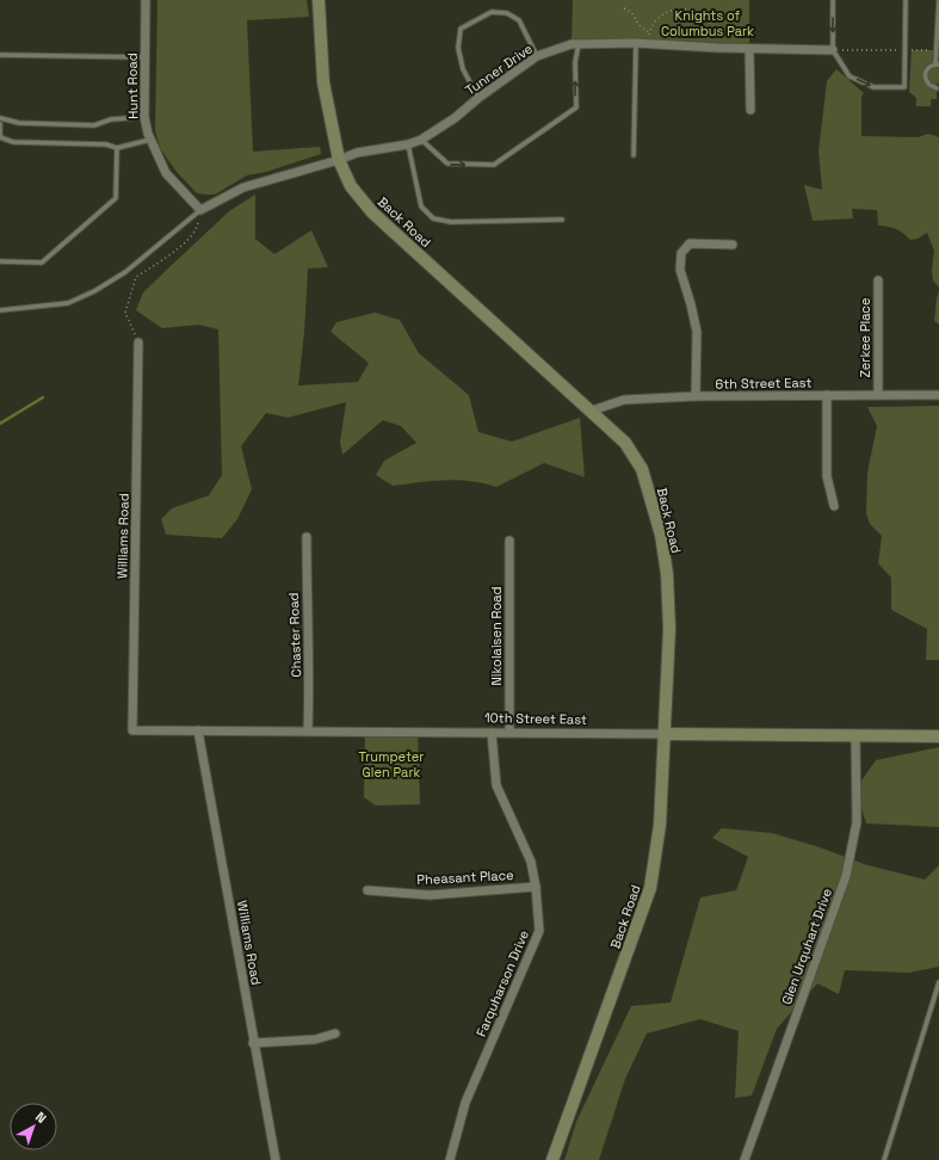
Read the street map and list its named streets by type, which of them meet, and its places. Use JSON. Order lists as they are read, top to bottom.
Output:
{
  "streets": {
    "street": [
      "Tunner Drive",
      "Hunt Road",
      "Back Road",
      "Zerkee Place",
      "6th Street East",
      "Williams Road",
      "Chaster Road",
      "Nikolaisen Road",
      "10th Street East",
      "Pheasant Place",
      "Glen Urquhart Drive",
      "Farquharson Drive"
    ]
  },
  "crossings": [
    ["Tunner Drive", "Hunt Road"],
    ["Tunner Drive", "Back Road"],
    ["Back Road", "6th Street East"],
    ["Back Road", "10th Street East"],
    ["Zerkee Place", "6th Street East"],
    ["Williams Road", "10th Street East"],
    ["Chaster Road", "10th Street East"],
    ["Nikolaisen Road", "10th Street East"],
    ["10th Street East", "Glen Urquhart Drive"],
    ["10th Street East", "Farquharson Drive"],
    ["Pheasant Place", "Farquharson Drive"]
  ],
  "parks": ["Knights of Columbus Park", "Trumpeter Glen Park"],
  "north": "top right"
}
